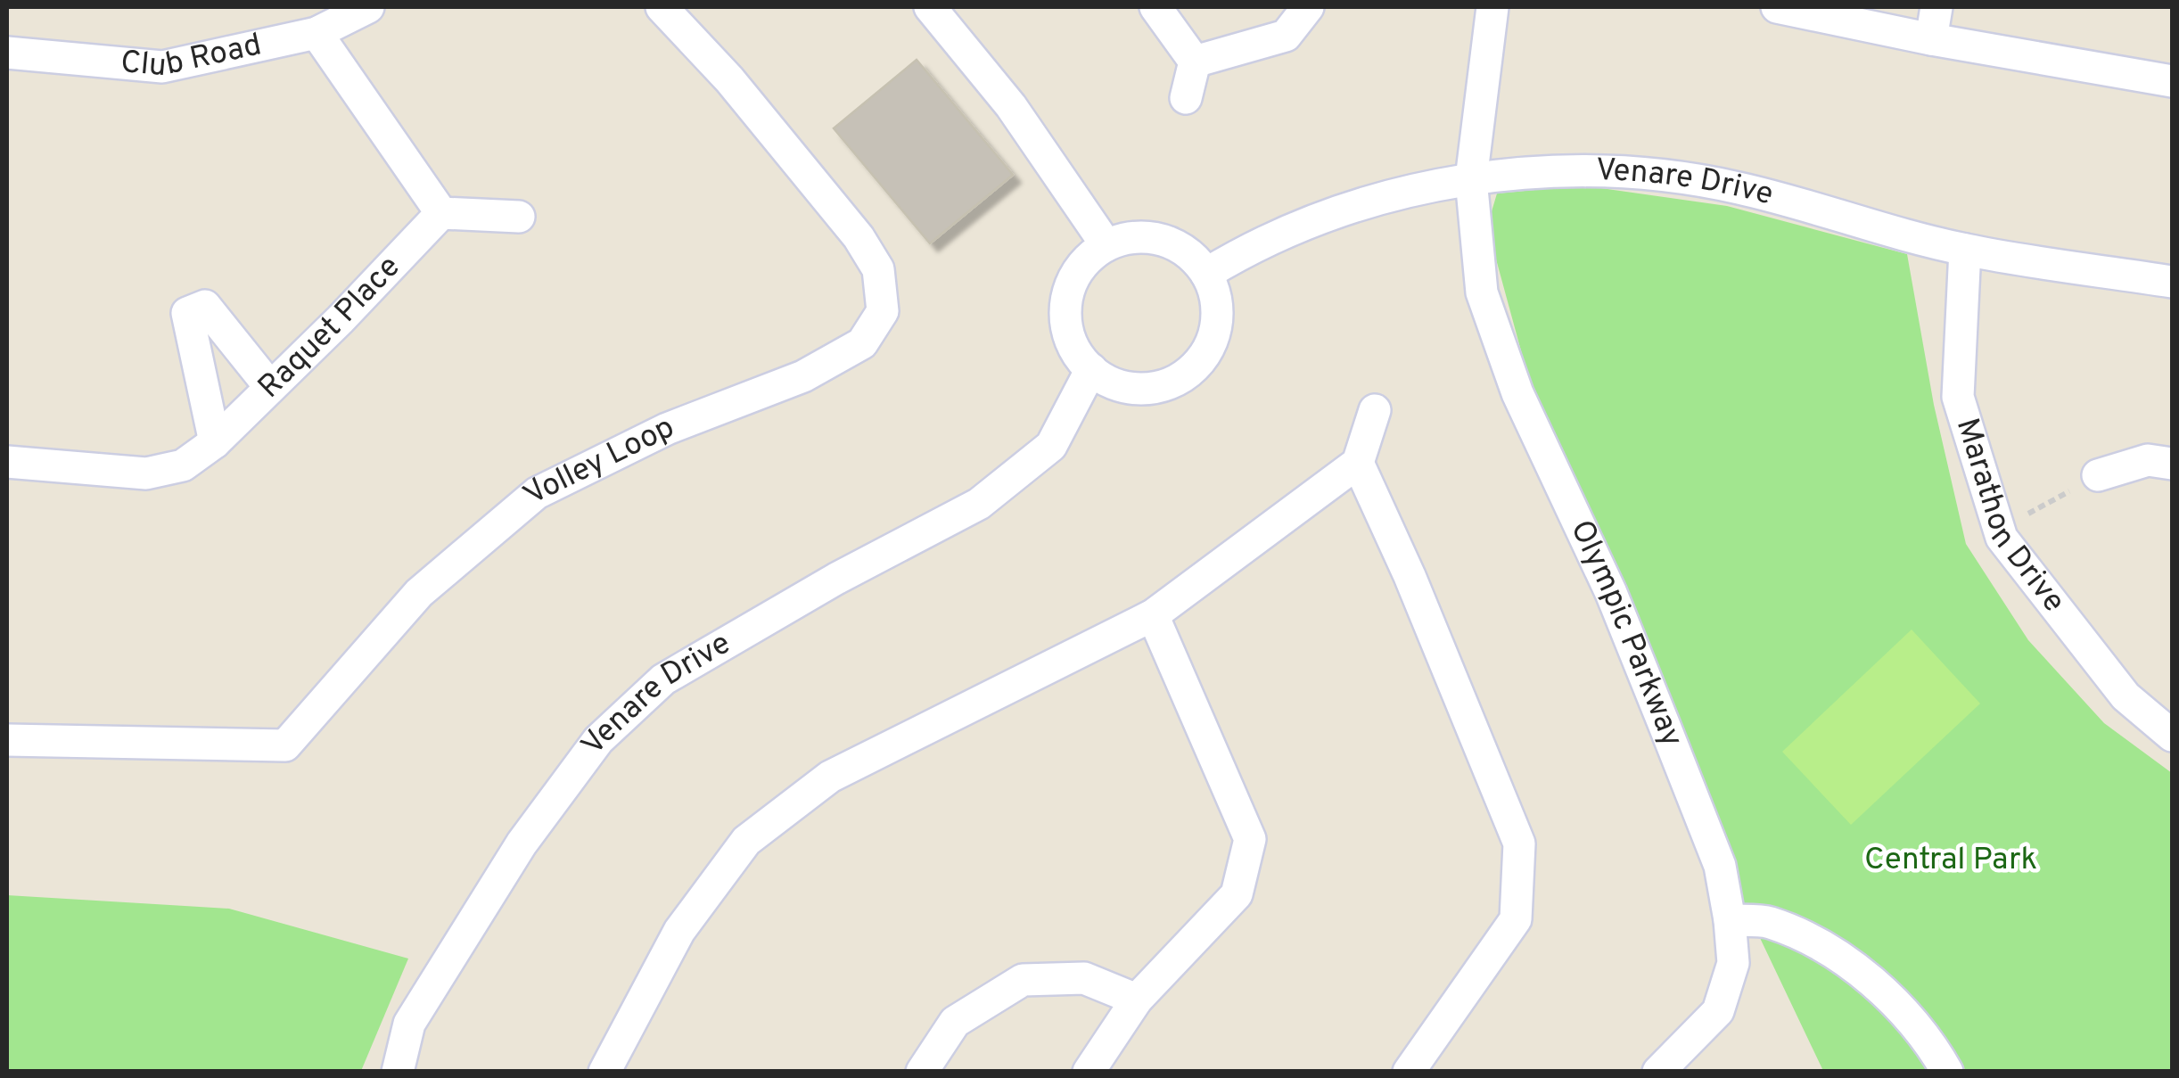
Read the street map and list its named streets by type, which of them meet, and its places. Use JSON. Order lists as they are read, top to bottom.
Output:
{
  "streets": {
    "street": [
      "Club Road",
      "Venare Drive",
      "Raquet Place",
      "Volley Loop",
      "Marathon Drive",
      "Olympic Parkway"
    ]
  },
  "crossings": [
    ["Venare Drive", "Marathon Drive"],
    ["Venare Drive", "Olympic Parkway"]
  ],
  "parks": ["Central Park"]
}
